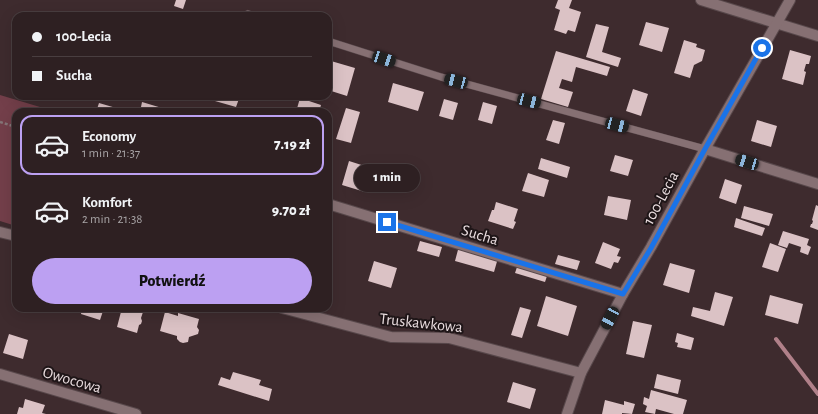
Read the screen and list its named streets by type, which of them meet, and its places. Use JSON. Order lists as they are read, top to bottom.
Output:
{
  "streets": {
    "street": [
      "100-Lecia",
      "Sucha",
      "Truskawkowa",
      "Owocowa"
    ]
  },
  "crossings": [
    ["100-Lecia", "Sucha"],
    ["100-Lecia", "Truskawkowa"]
  ],
  "page": {
    "banner": ["100-Lecia", "Sucha"],
    "list": [
      {
        "name": "Economy",
        "note": "1 min · 21:37",
        "value": "7.19 zł"
      },
      {
        "name": "Komfort",
        "note": "2 min · 21:38",
        "value": "9.70 zł"
      }
    ],
    "bubble": "1 min",
    "buttons": "Potwierdź"
  }
}
